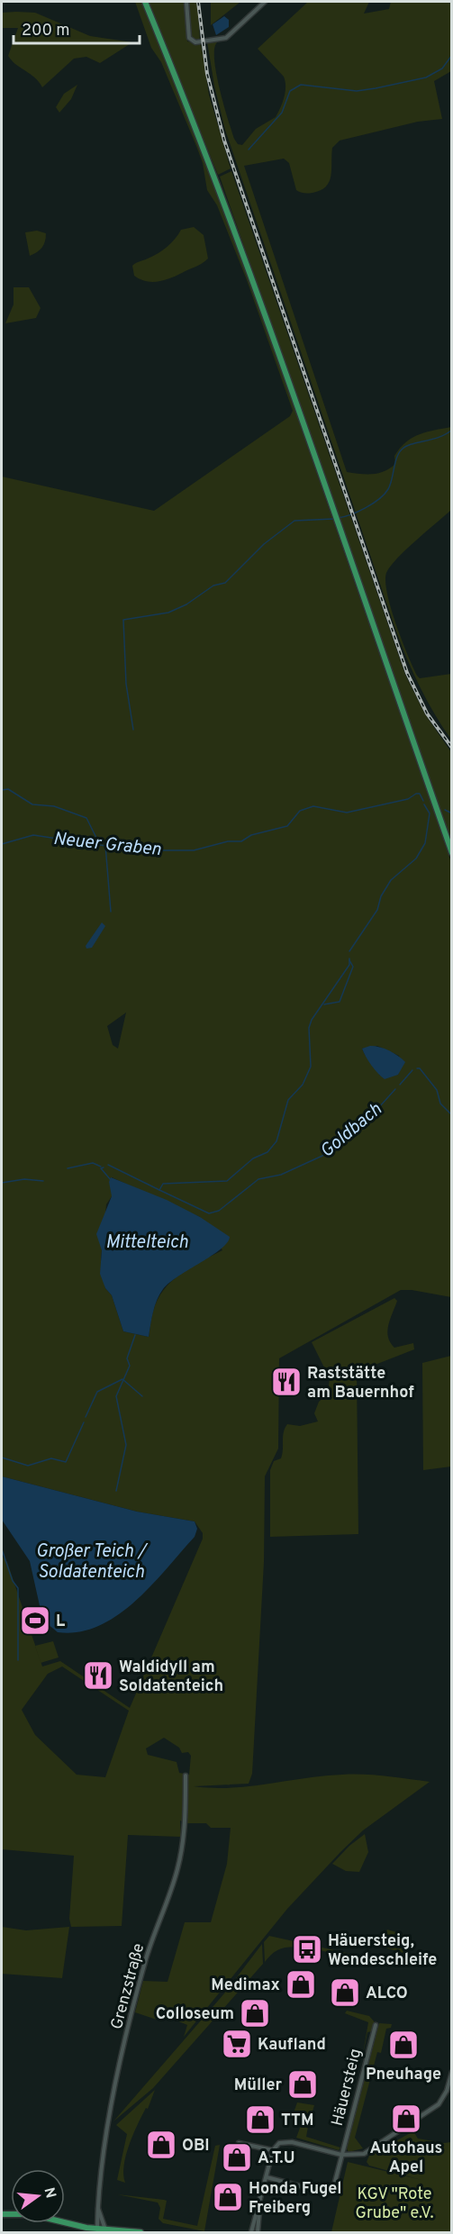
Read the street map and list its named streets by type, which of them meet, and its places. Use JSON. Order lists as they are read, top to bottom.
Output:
{
  "streets": {
    "street": ["Grenzstraße", "Häuersteig"]
  },
  "water": [
    "Neuer Graben",
    "Goldbach",
    "Mittelteich",
    "Großer Teich / Soldatenteich"
  ],
  "parks": ["KGV \"Rote Grube\" e.V."],
  "places": {
    "restaurant": ["Raststätte am Bauernhof", "Waldidyll am Soldatenteich"],
    "sports": ["L"],
    "bus stop": ["Häuersteig, Wendeschleife"],
    "shop": [
      "Medimax",
      "ALCO",
      "Colloseum",
      "Pneuhage",
      "Müller",
      "Autohaus Apel",
      "TTM",
      "OBI",
      "A.T.U",
      "Honda Fugel Freiberg"
    ],
    "supermarket": ["Kaufland"]
  },
  "scale_bar": "200 m",
  "north": "right"
}
